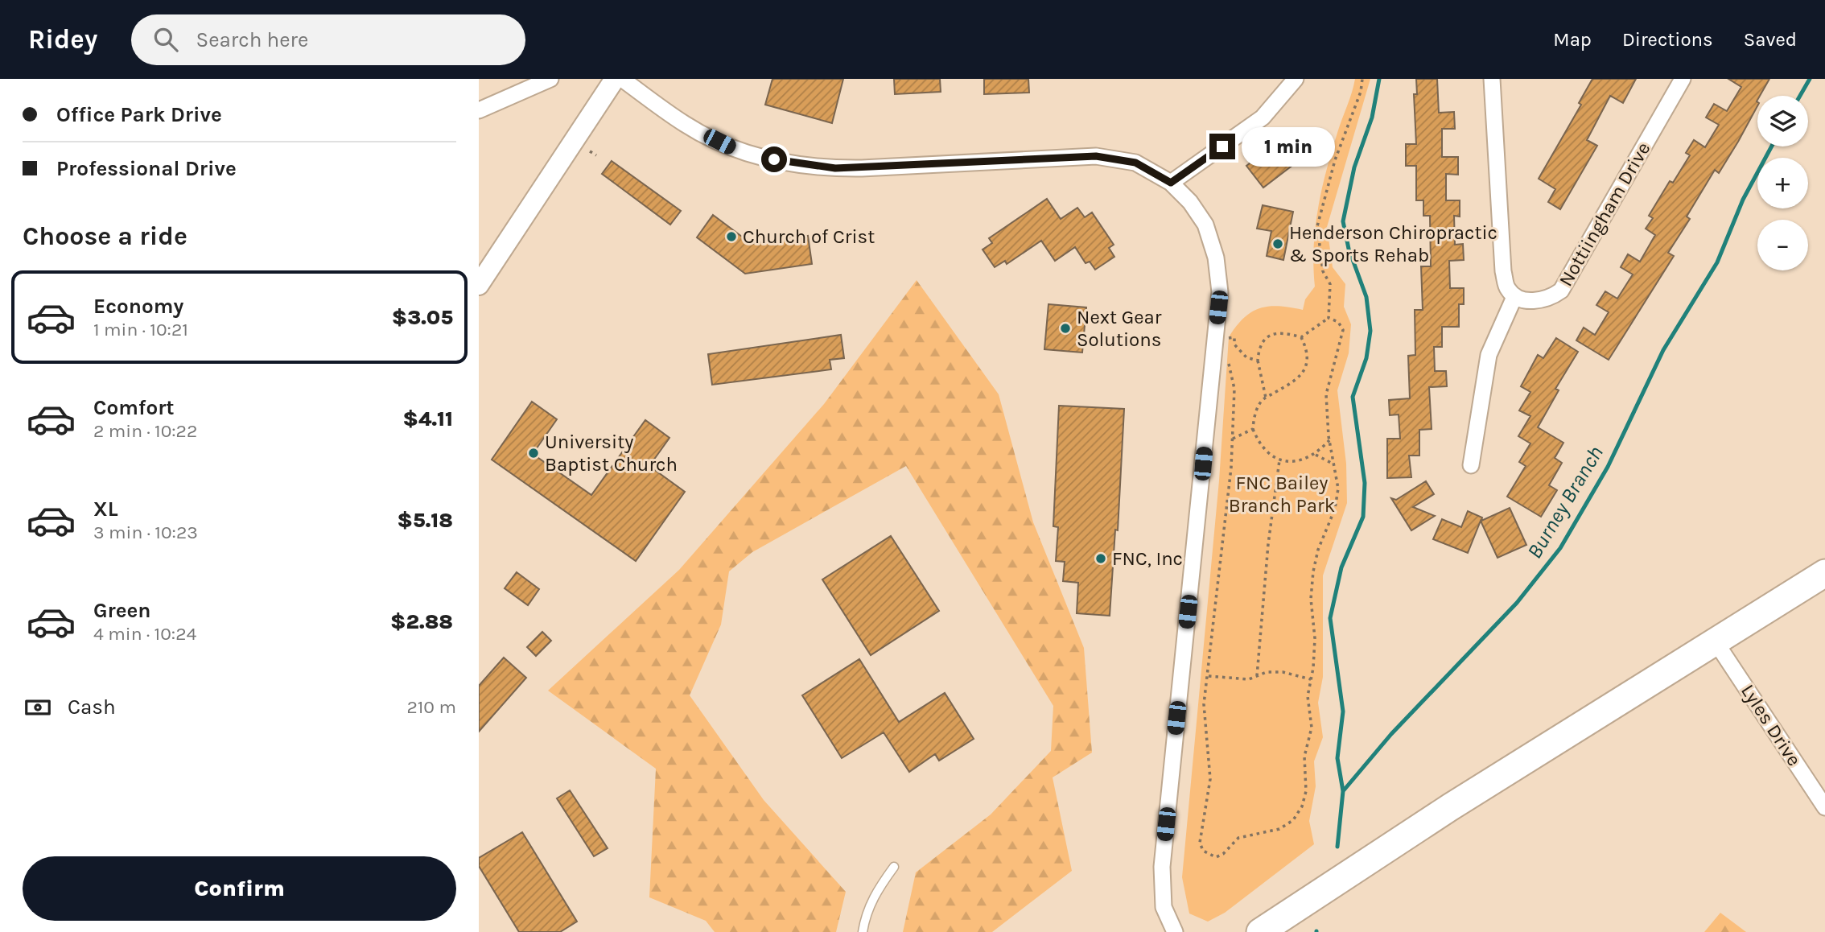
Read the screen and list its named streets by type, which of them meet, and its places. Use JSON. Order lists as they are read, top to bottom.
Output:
{
  "streets": {
    "street": ["Nottiingham Drive", "Lyles Drive"]
  },
  "water": ["Burney Branch"],
  "parks": ["FNC Bailey Branch Park"],
  "places": [
    "Church of Crist",
    "Henderson Chiropractic & Sports Rehab",
    "Next Gear Solutions",
    "University Baptist Church",
    "FNC, Inc"
  ],
  "page": {
    "header": "Ridey",
    "search": "Search here",
    "nav": ["Map", "Directions", "Saved"],
    "banner": ["Office Park Drive", "Professional Drive"],
    "map_buttons": ["+", "−"],
    "bubble": "1 min",
    "heading": "Choose a ride",
    "list": [
      {
        "name": "Economy",
        "note": "1 min · 10:21",
        "value": "$3.05"
      },
      {
        "name": "Comfort",
        "note": "2 min · 10:22",
        "value": "$4.11"
      },
      {
        "name": "XL",
        "note": "3 min · 10:23",
        "value": "$5.18"
      },
      {
        "name": "Green",
        "note": "4 min · 10:24",
        "value": "$2.88"
      }
    ],
    "pay": ["Cash", "210 m"],
    "buttons": "Confirm"
  }
}
